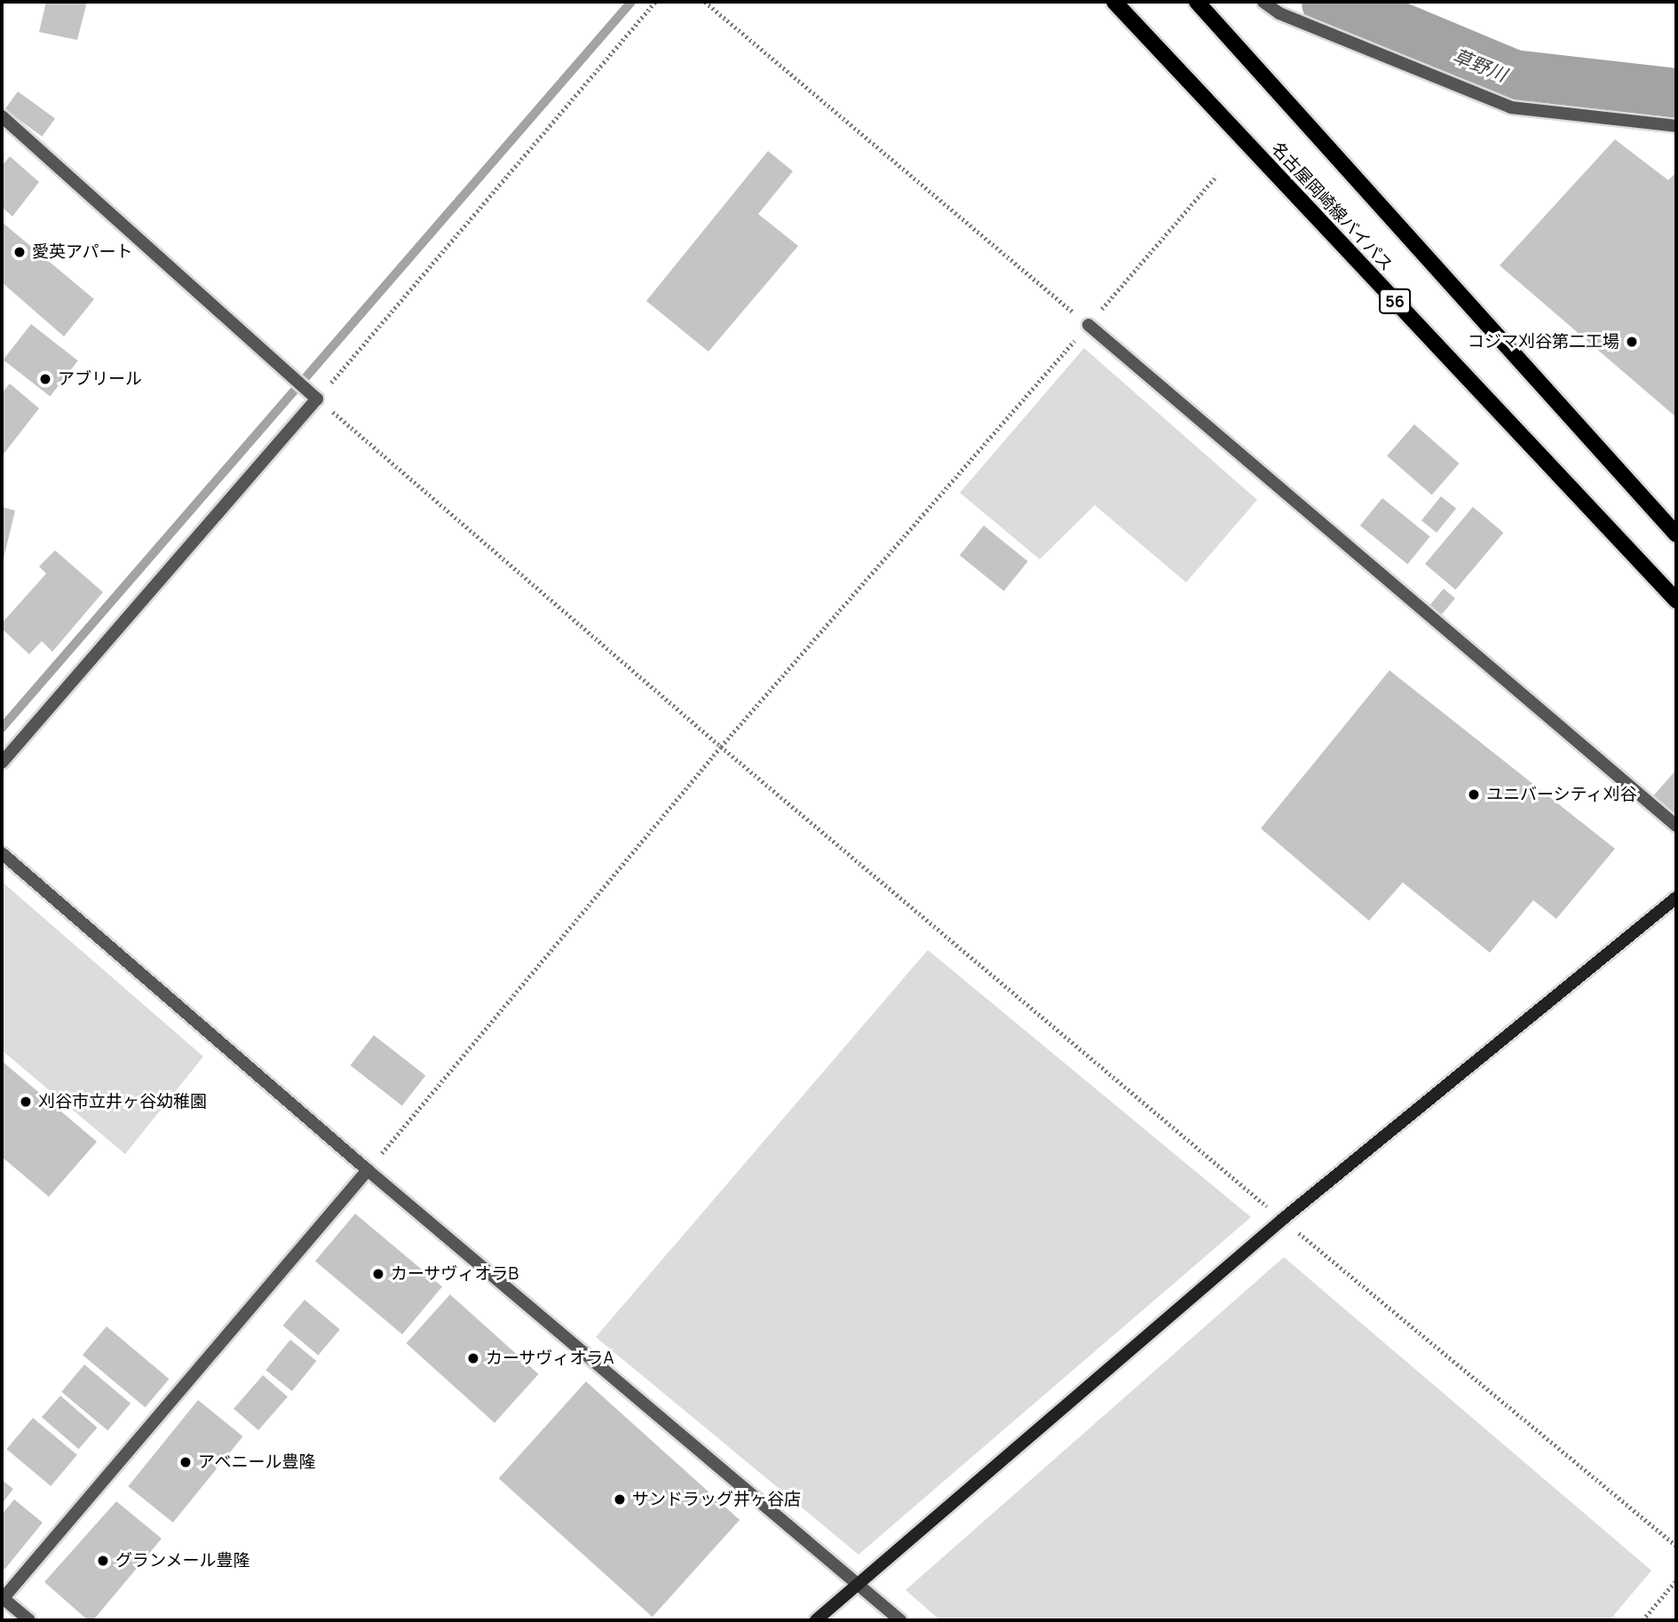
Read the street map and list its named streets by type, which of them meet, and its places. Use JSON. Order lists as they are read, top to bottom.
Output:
{
  "streets": {
    "main road": ["名古屋岡崎線バイパス", "56"]
  },
  "water": ["草野川"],
  "places": [
    "愛英アパート",
    "コジマ刈谷第二工場",
    "アブリール",
    "ユニバーシティ刈谷",
    "刈谷市立井ヶ谷幼稚園",
    "カーサヴィオラB",
    "カーサヴィオラA",
    "アベニール豊隆",
    "サンドラッグ井ヶ谷店",
    "グランメール豊隆"
  ]
}
